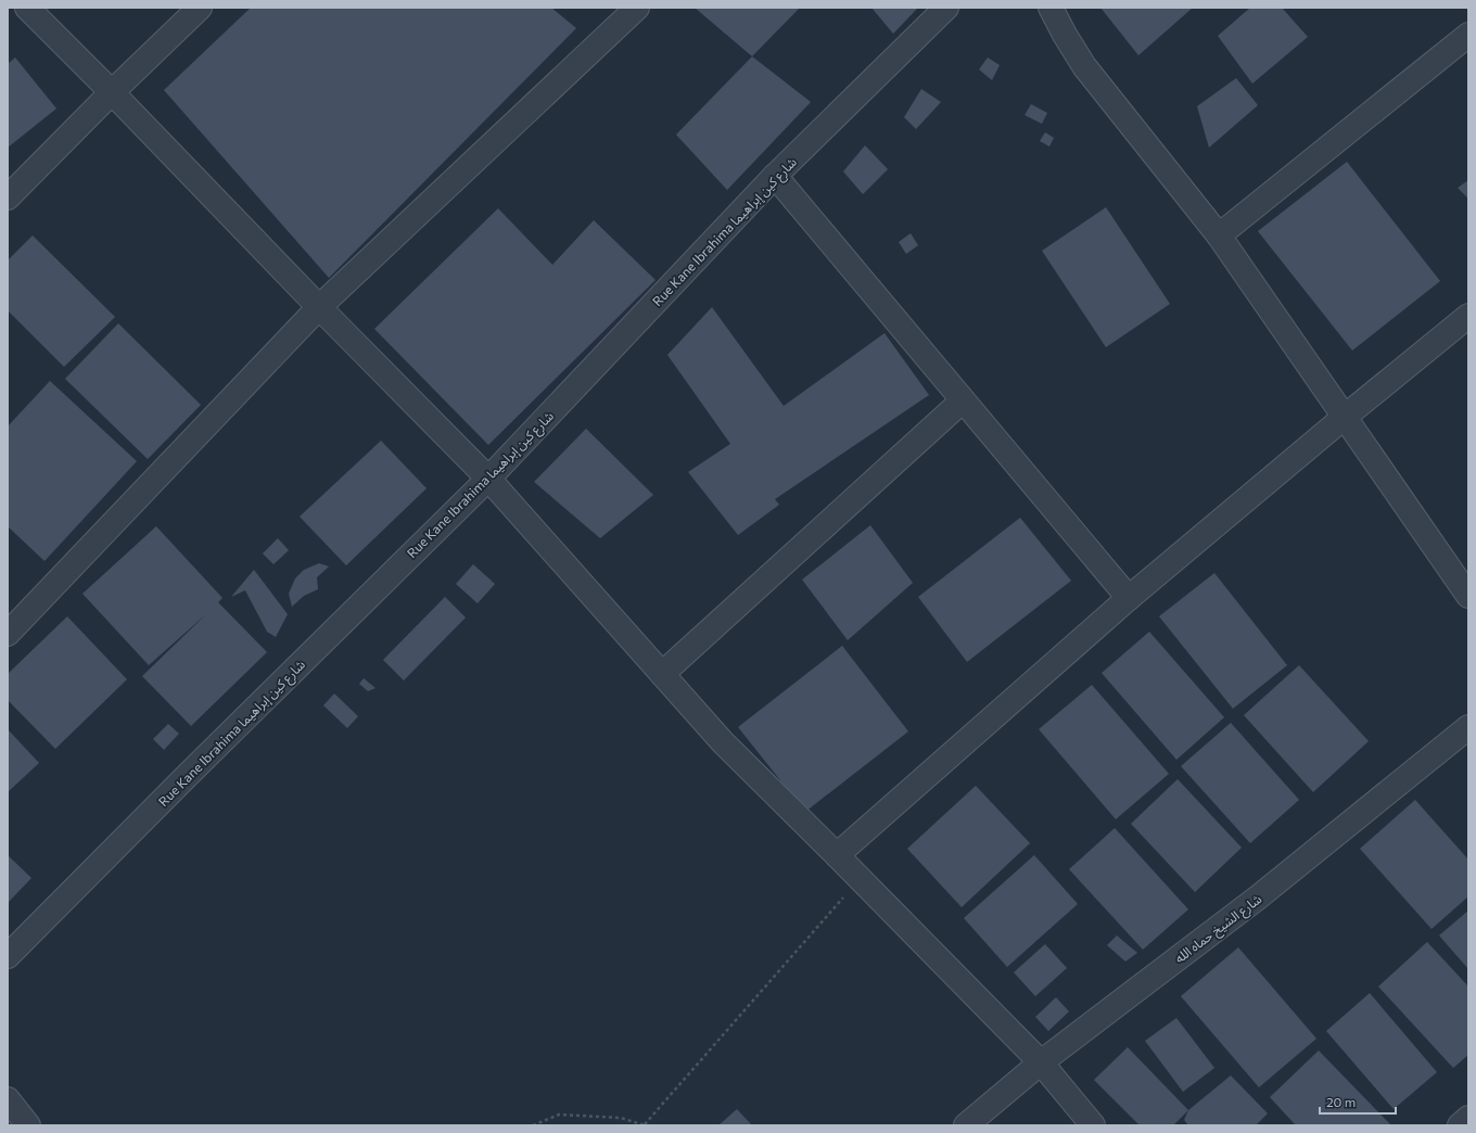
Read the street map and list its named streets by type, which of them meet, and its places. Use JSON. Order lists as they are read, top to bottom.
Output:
{
  "streets": {
    "street": ["Rue Kane Ibrahima شارع كين إبراهيما", "شارع الشيخ حماه الله"]
  },
  "scale_bar": "20 m"
}
